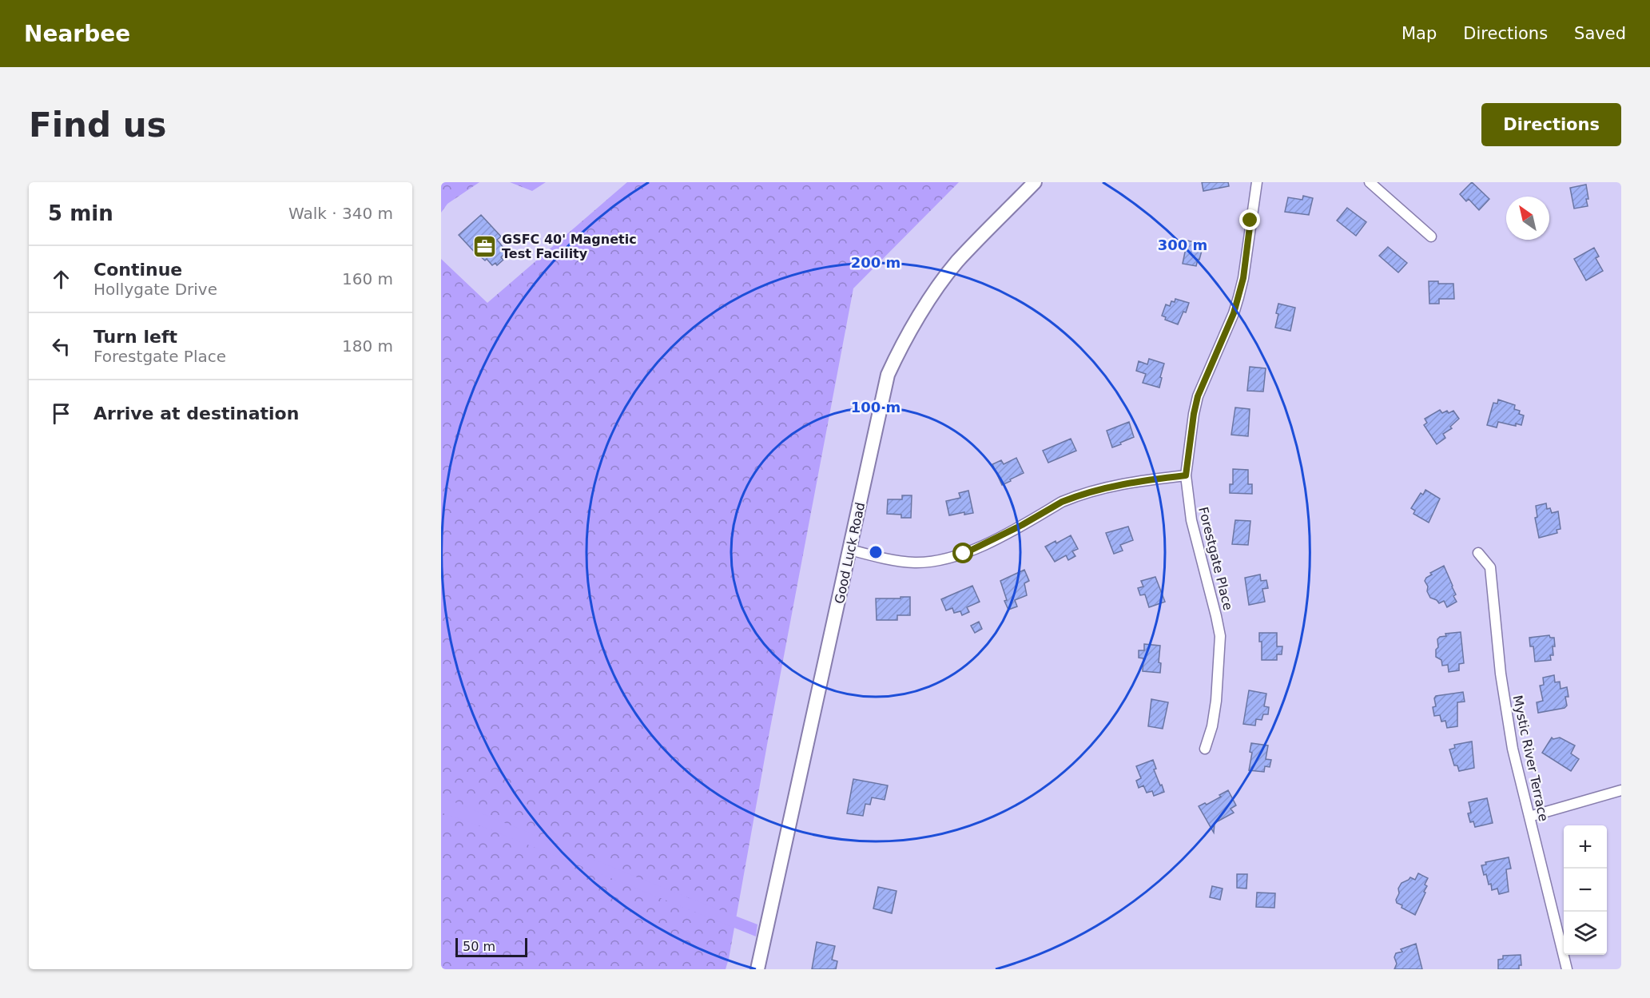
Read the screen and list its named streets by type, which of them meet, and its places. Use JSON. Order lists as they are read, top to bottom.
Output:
{
  "streets": {
    "street": ["Good Luck Road", "Forestgate Place", "Mystic River Terrace"]
  },
  "places": {
    "office": ["GSFC 40' Magnetic Test Facility"]
  },
  "scale_bar": "50 m",
  "north": "top left",
  "page": {
    "header": "Nearbee",
    "nav": ["Map", "Directions", "Saved"],
    "buttons": "Directions",
    "title": "Find us",
    "heading": ["5 min", "Walk · 340 m"],
    "list": [
      ["Continue", "Hollygate Drive", "160 m"],
      ["Turn left", "Forestgate Place", "180 m"],
      "Arrive at destination"
    ],
    "map_buttons": ["+", "−"],
    "scale": "50 m"
  },
  "rings": ["300 m", "200 m", "100 m"]
}
